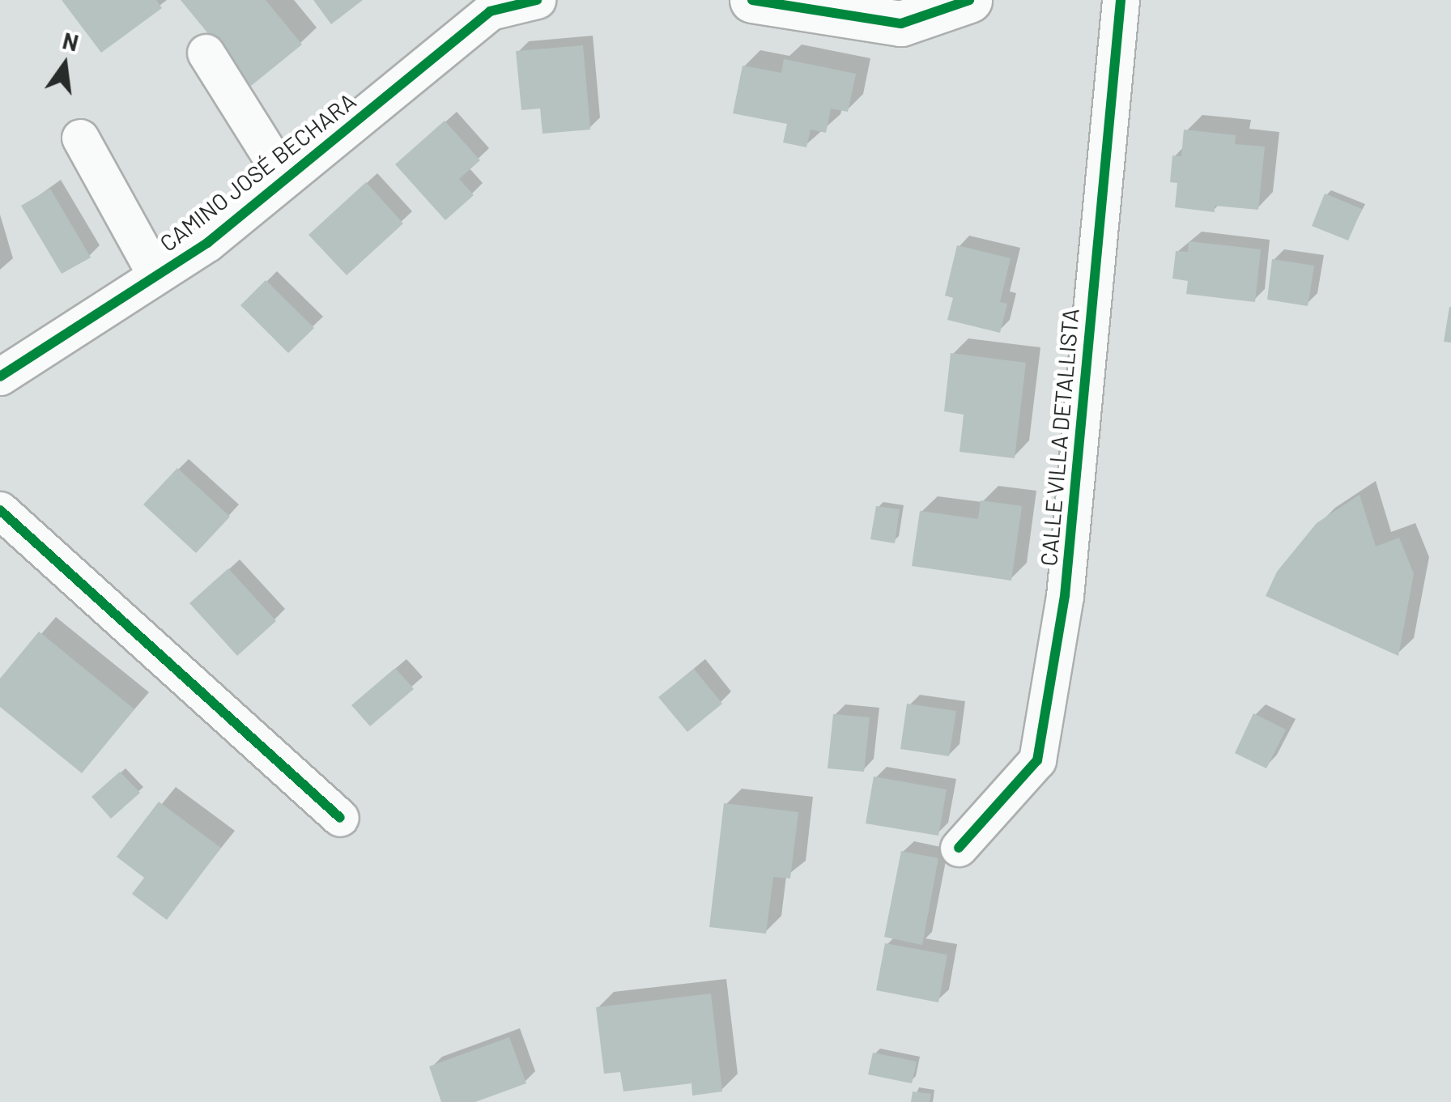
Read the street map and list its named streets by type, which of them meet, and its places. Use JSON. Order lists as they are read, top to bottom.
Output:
{
  "streets": {
    "street": ["CAMINO JOSÉ BECHARA", "CALLE VILLA DETALLISTA"]
  },
  "north": "top"
}
